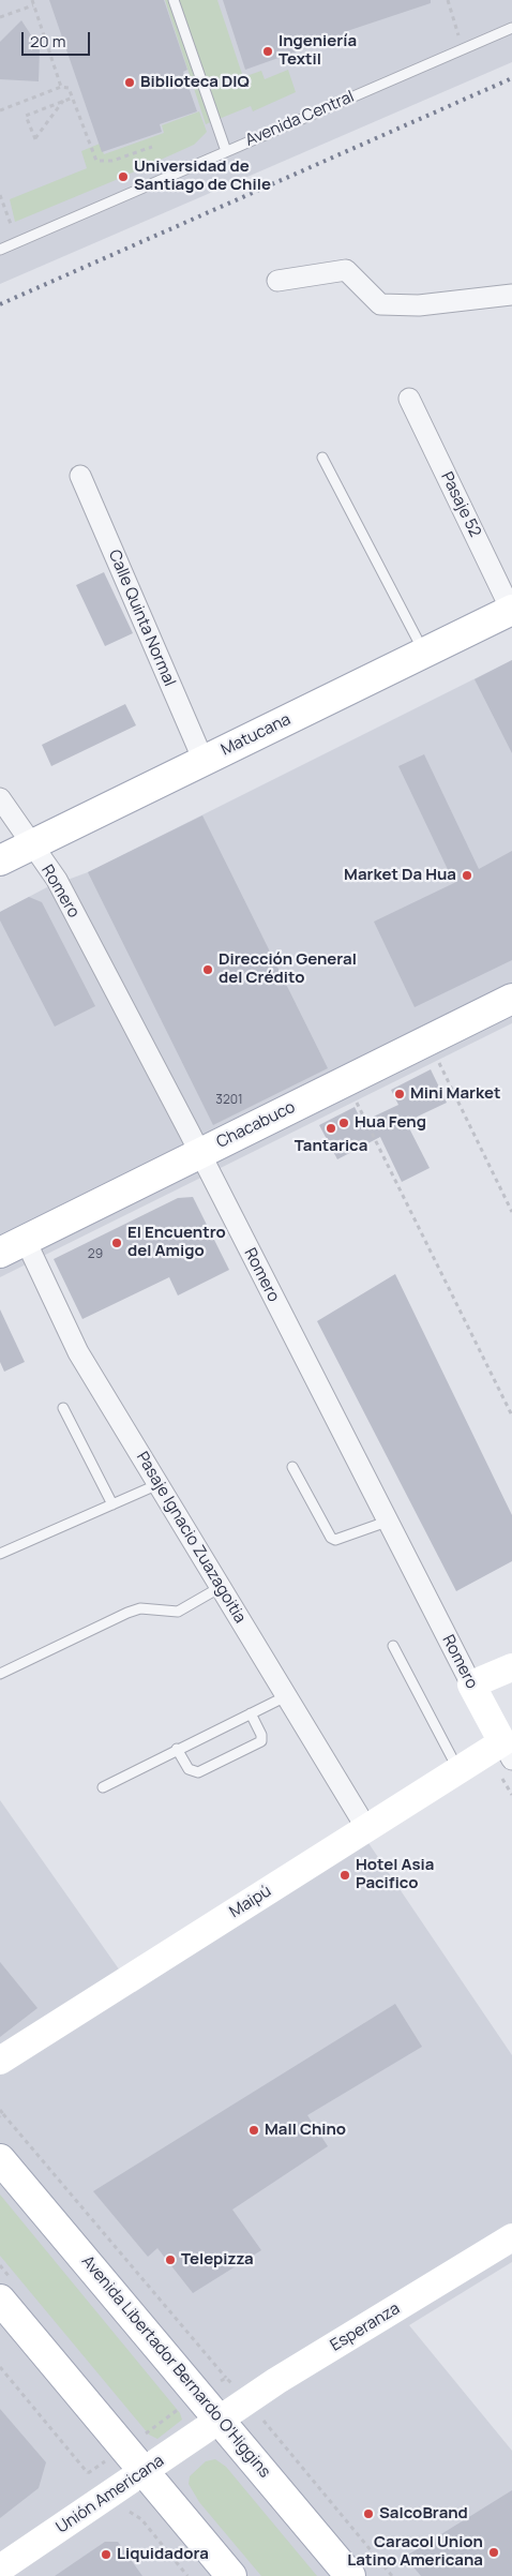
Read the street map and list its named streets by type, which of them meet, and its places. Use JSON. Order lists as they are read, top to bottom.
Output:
{
  "streets": {
    "main road": ["Matucana", "Chacabuco", "Avenida Libertador Bernardo O'Higgins"],
    "street": [
      "Pasaje 52",
      "Calle Quinta Normal",
      "Romero",
      "Pasaje Ignacio Zuazagoitia",
      "Maipú",
      "Esperanza",
      "Unión Americana"
    ],
    "lane": ["Avenida Central"]
  },
  "crossings": [
    ["Pasaje 52", "Matucana"],
    ["Calle Quinta Normal", "Matucana"],
    ["Matucana", "Romero"],
    ["Romero", "Chacabuco"],
    ["Romero", "Maipú"],
    ["Chacabuco", "Pasaje Ignacio Zuazagoitia"],
    ["Pasaje Ignacio Zuazagoitia", "Maipú"],
    ["Esperanza", "Avenida Libertador Bernardo O'Higgins"],
    ["Esperanza", "Unión Americana"],
    ["Avenida Libertador Bernardo O'Higgins", "Unión Americana"]
  ],
  "places": [
    "Ingeniería Textil",
    "Biblioteca DIQ",
    "Universidad de Santiago de Chile",
    "Market Da Hua",
    "Dirección General del Crédito",
    "Mini Market",
    "Hua Feng",
    "Tantarica",
    "El Encuentro del Amigo",
    "Hotel Asia Pacifico",
    "Mall Chino",
    "Telepizza",
    "SalcoBrand",
    "Caracol Union Latino Americana",
    "Liquidadora"
  ],
  "house_numbers": ["3201", "29"],
  "scale_bar": "20 m"
}
